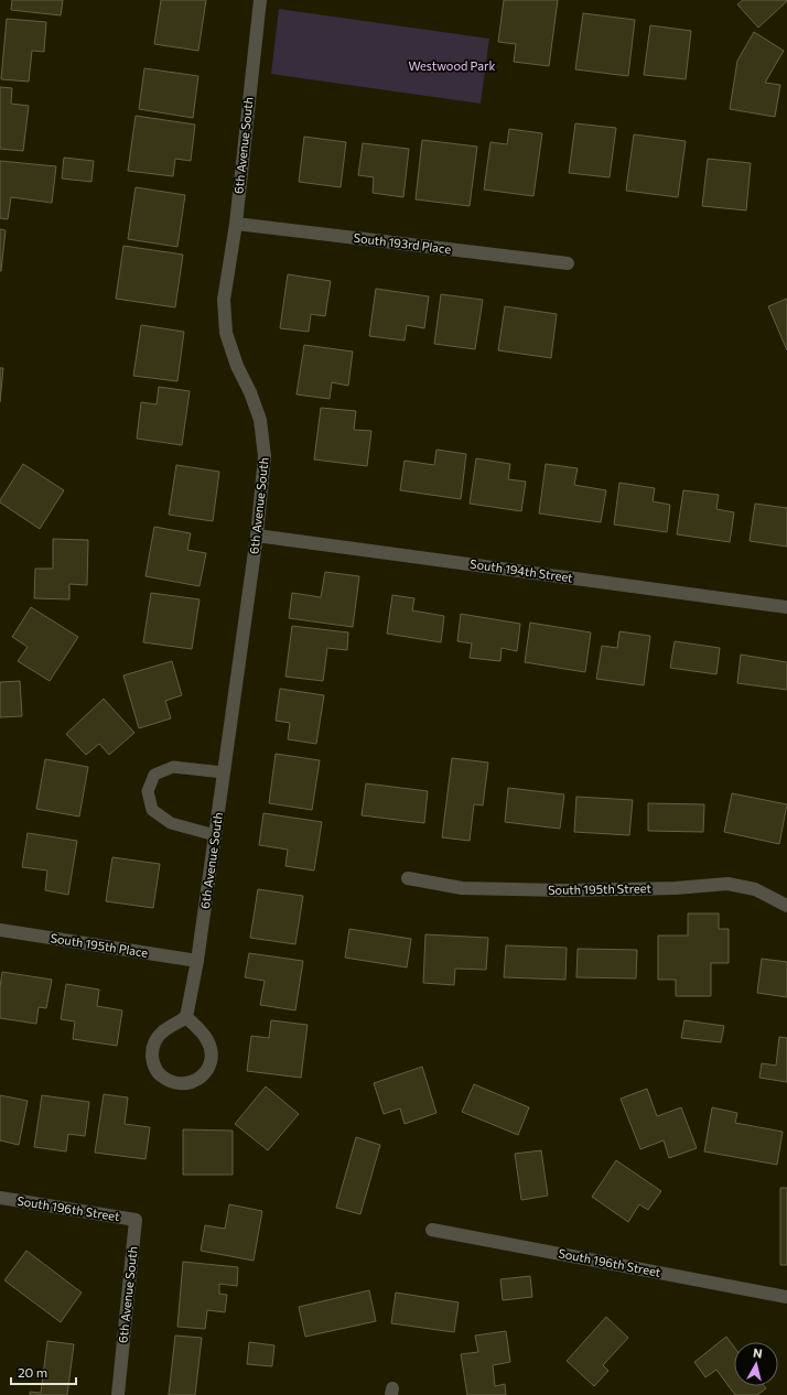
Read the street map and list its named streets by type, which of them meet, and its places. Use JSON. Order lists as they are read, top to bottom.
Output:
{
  "streets": {
    "street": [
      "6th Avenue South",
      "South 193rd Place",
      "South 194th Street",
      "South 195th Street",
      "South 195th Place",
      "South 196th Street"
    ]
  },
  "crossings": [
    ["6th Avenue South", "South 193rd Place"],
    ["6th Avenue South", "South 194th Street"],
    ["6th Avenue South", "South 195th Place"],
    ["6th Avenue South", "South 196th Street"]
  ],
  "parks": ["Westwood Park"],
  "scale_bar": "20 m",
  "north": "top"
}
